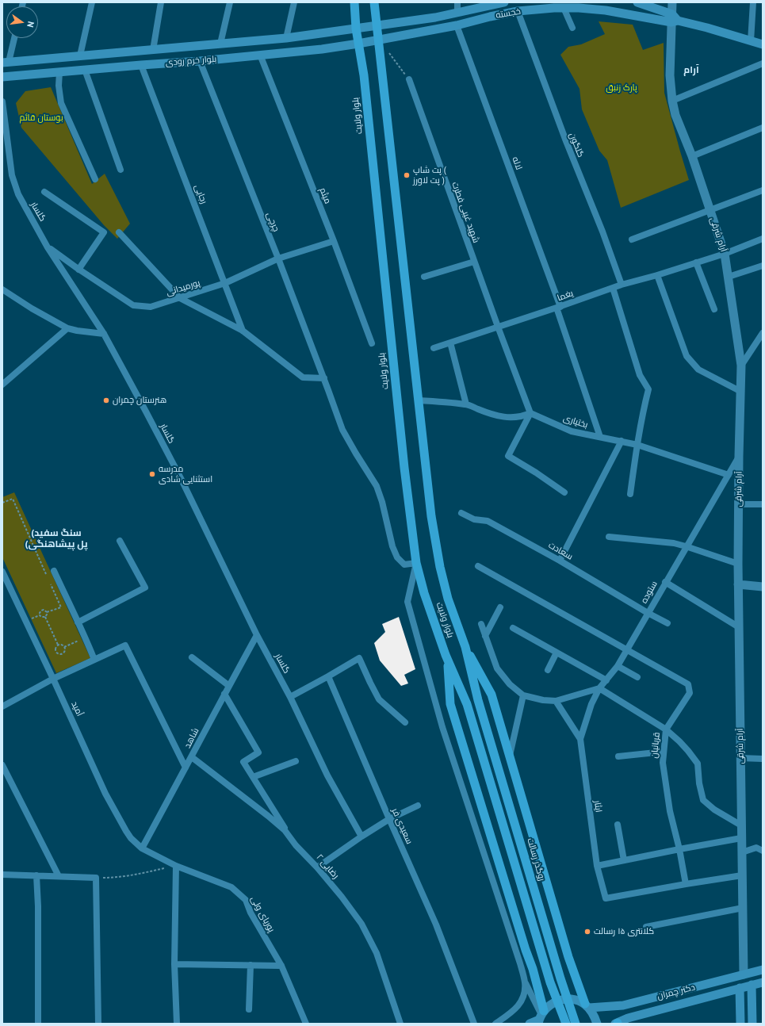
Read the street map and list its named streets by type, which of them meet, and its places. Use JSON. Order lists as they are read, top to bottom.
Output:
{
  "streets": {
    "highway": ["بلوار ولایت", "روگذر رسالت"],
    "main road": ["خجسته", "بلوار خرم رودی", "دکتر چمران"],
    "street": [
      "گلگون",
      "لاله",
      "رجایی",
      "میثم",
      "گلسار",
      "شهید غیبی فطرت",
      "چرچی",
      "آرام شرقی",
      "پورمیدانی",
      "یغما",
      "بختیاری",
      "سعادت",
      "ستوده",
      "اُمید",
      "شاهد",
      "قربانیان",
      "ایثار",
      "سعیدی فر",
      "رضایی ۲",
      "پوریای ولی"
    ]
  },
  "crossings": [
    ["خجسته", "بلوار خرم رودی"],
    ["خجسته", "بلوار ولایت"],
    ["خجسته", "گلگون"],
    ["خجسته", "لاله"],
    ["خجسته", "آرام شرقی"],
    ["بلوار خرم رودی", "بلوار ولایت"],
    ["بلوار خرم رودی", "رجایی"],
    ["بلوار خرم رودی", "میثم"],
    ["بلوار خرم رودی", "چرچی"],
    ["بلوار ولایت", "چرچی"],
    ["بلوار ولایت", "روگذر رسالت"],
    ["گلگون", "یغما"],
    ["لاله", "یغما"],
    ["لاله", "بختیاری"],
    ["رجایی", "پورمیدانی"],
    ["میثم", "پورمیدانی"],
    ["گلسار", "پورمیدانی"],
    ["گلسار", "شاهد"],
    ["شهید غیبی فطرت", "یغما"],
    ["شهید غیبی فطرت", "بختیاری"],
    ["چرچی", "پورمیدانی"],
    ["آرام شرقی", "یغما"],
    ["آرام شرقی", "ستوده"],
    ["آرام شرقی", "ایثار"],
    ["آرام شرقی", "دکتر چمران"],
    ["بختیاری", "ستوده"],
    ["سعادت", "ستوده"],
    ["ستوده", "قربانیان"],
    ["ستوده", "ایثار"],
    ["اُمید", "شاهد"],
    ["اُمید", "پوریای ولی"],
    ["شاهد", "رضایی ۲"],
    ["شاهد", "پوریای ولی"],
    ["قربانیان", "ایثار"]
  ],
  "districts": ["آرام", "(سنگ سفید (پل پیشاهنگی"],
  "parks": ["پارک زنبق", "بوستان قائم"],
  "places": [
    "پت شاپ ( پت لاورز )",
    "هنرستان چمران",
    "مدرسه استثنایی شادی",
    "کلانتری ۱۵ رسالت"
  ],
  "north": "right"
}
